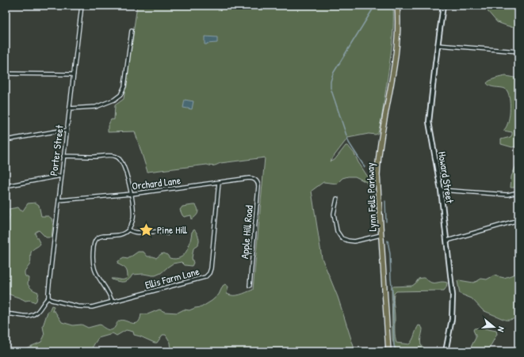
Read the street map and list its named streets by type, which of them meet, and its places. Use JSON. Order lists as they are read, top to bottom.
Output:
{
  "streets": {
    "main road": ["Lynn Fells Parkway"],
    "street": [
      "Porter Street",
      "Howard Street",
      "Orchard Lane",
      "Apple Hill Road",
      "Ellis Farm Lane"
    ]
  },
  "crossings": [
    ["Porter Street", "Orchard Lane"],
    ["Porter Street", "Ellis Farm Lane"],
    ["Orchard Lane", "Apple Hill Road"],
    ["Orchard Lane", "Ellis Farm Lane"]
  ],
  "places": {
    "place": ["Pine Hill"]
  },
  "north": "right"
}
